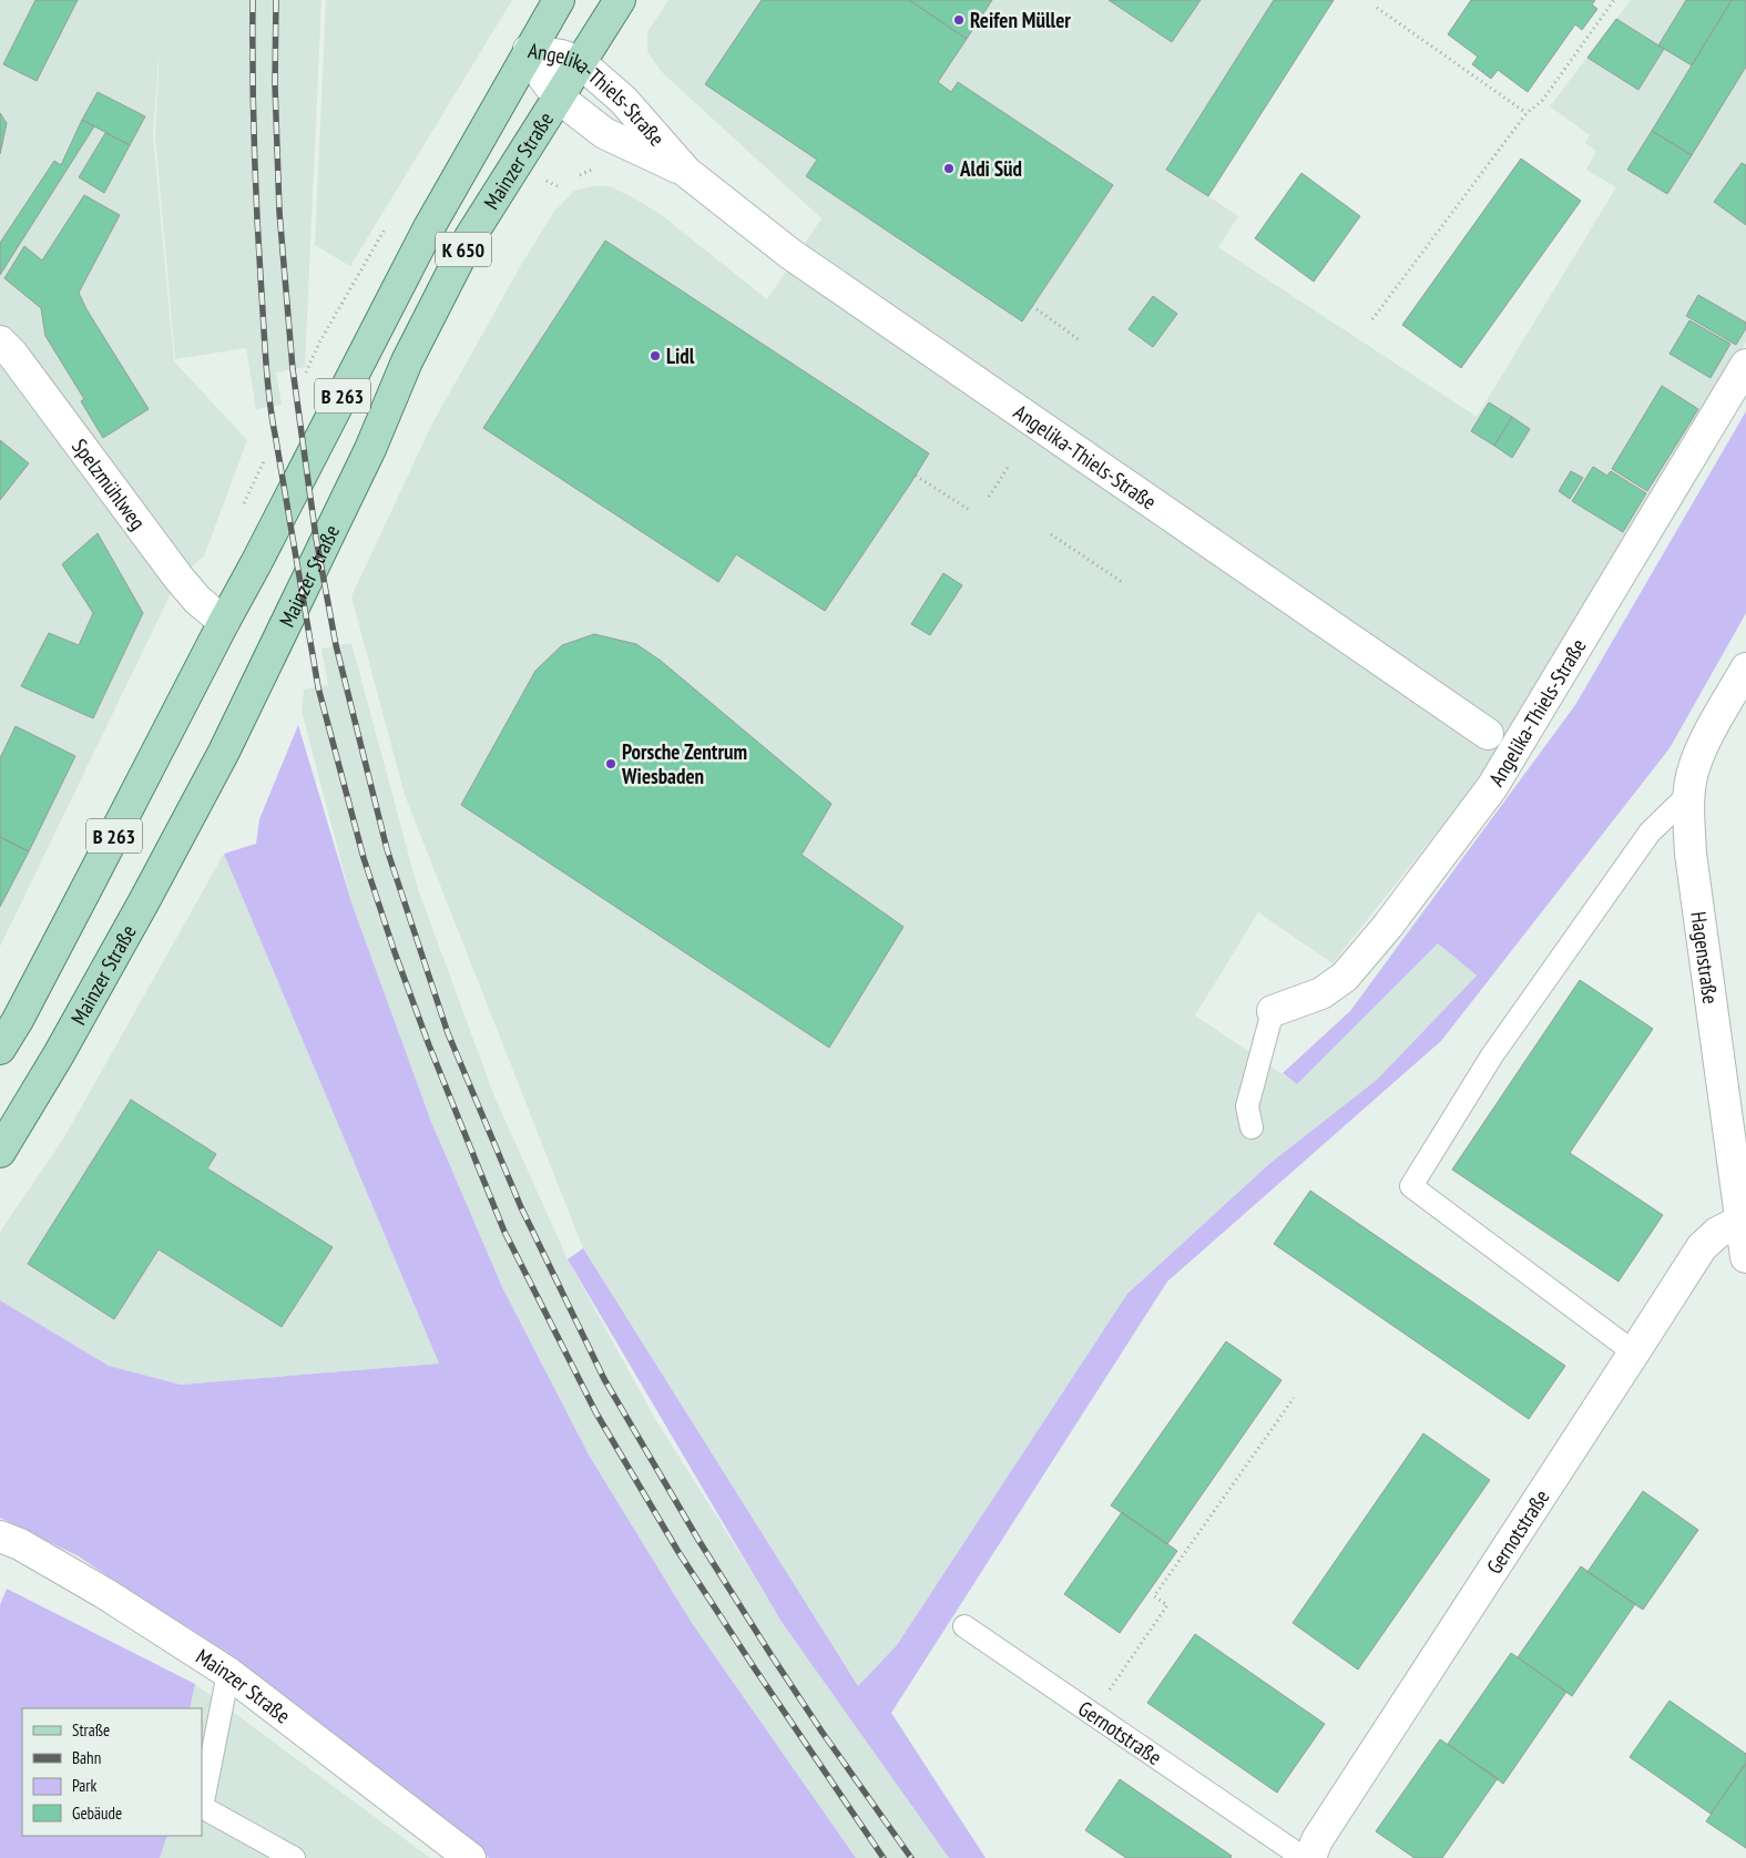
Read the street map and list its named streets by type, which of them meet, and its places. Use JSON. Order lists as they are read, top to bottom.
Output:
{
  "streets": {
    "main road": ["Mainzer Straße", "K 650", "B 263"],
    "street": [
      "Angelika-Thiels-Straße",
      "Spelzmühlweg",
      "Hagenstraße",
      "Gernotstraße"
    ]
  },
  "crossings": [
    ["Angelika-Thiels-Straße", "Mainzer Straße"],
    ["Mainzer Straße", "Spelzmühlweg"],
    ["Hagenstraße", "Gernotstraße"]
  ],
  "places": [
    "Reifen Müller",
    "Aldi Süd",
    "Lidl",
    "Porsche Zentrum Wiesbaden"
  ],
  "legend": [
    "Straße",
    "Bahn",
    "Park",
    "Gebäude"
  ]
}
